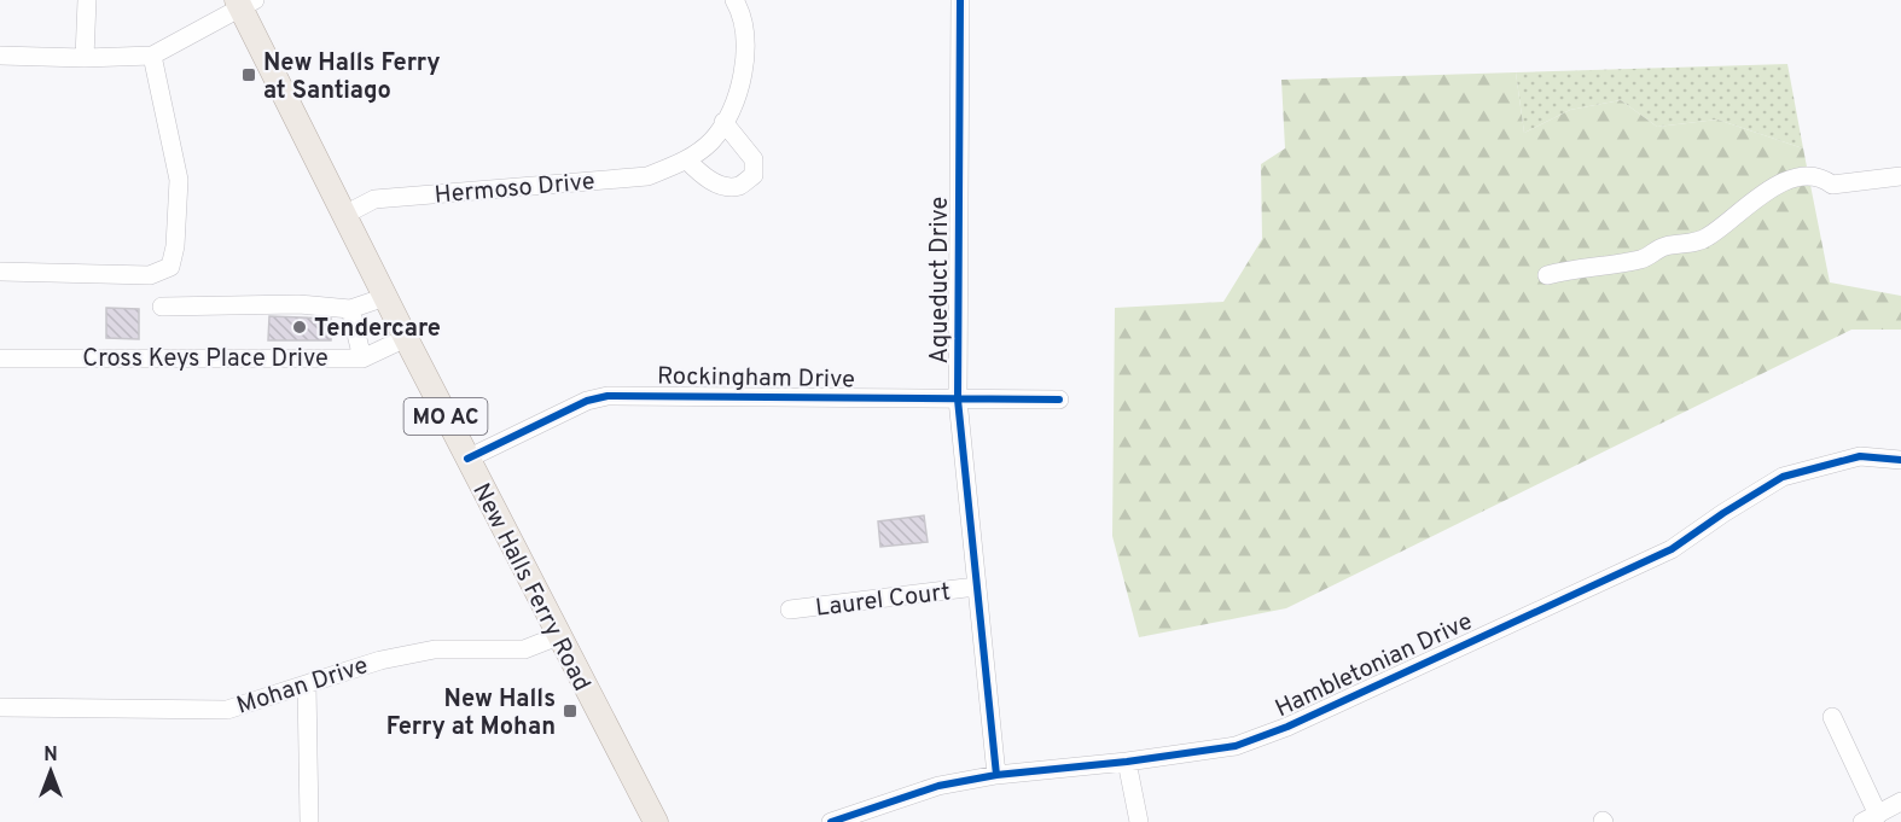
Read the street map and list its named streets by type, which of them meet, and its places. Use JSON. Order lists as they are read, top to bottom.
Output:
{
  "streets": {
    "main road": ["MO AC", "New Halls Ferry Road"],
    "street": [
      "Hermoso Drive",
      "Aqueduct Drive",
      "Cross Keys Place Drive",
      "Rockingham Drive",
      "Laurel Court",
      "Hambletonian Drive",
      "Mohan Drive"
    ]
  },
  "crossings": [
    ["Hermoso Drive", "New Halls Ferry Road"],
    ["Aqueduct Drive", "Rockingham Drive"],
    ["Aqueduct Drive", "Laurel Court"],
    ["Aqueduct Drive", "Hambletonian Drive"],
    ["Cross Keys Place Drive", "New Halls Ferry Road"],
    ["Rockingham Drive", "New Halls Ferry Road"],
    ["New Halls Ferry Road", "Mohan Drive"]
  ],
  "places": {
    "transit": ["New Halls Ferry at Santiago", "New Halls Ferry at Mohan"],
    "other": ["Tendercare"]
  },
  "north": "top"
}
